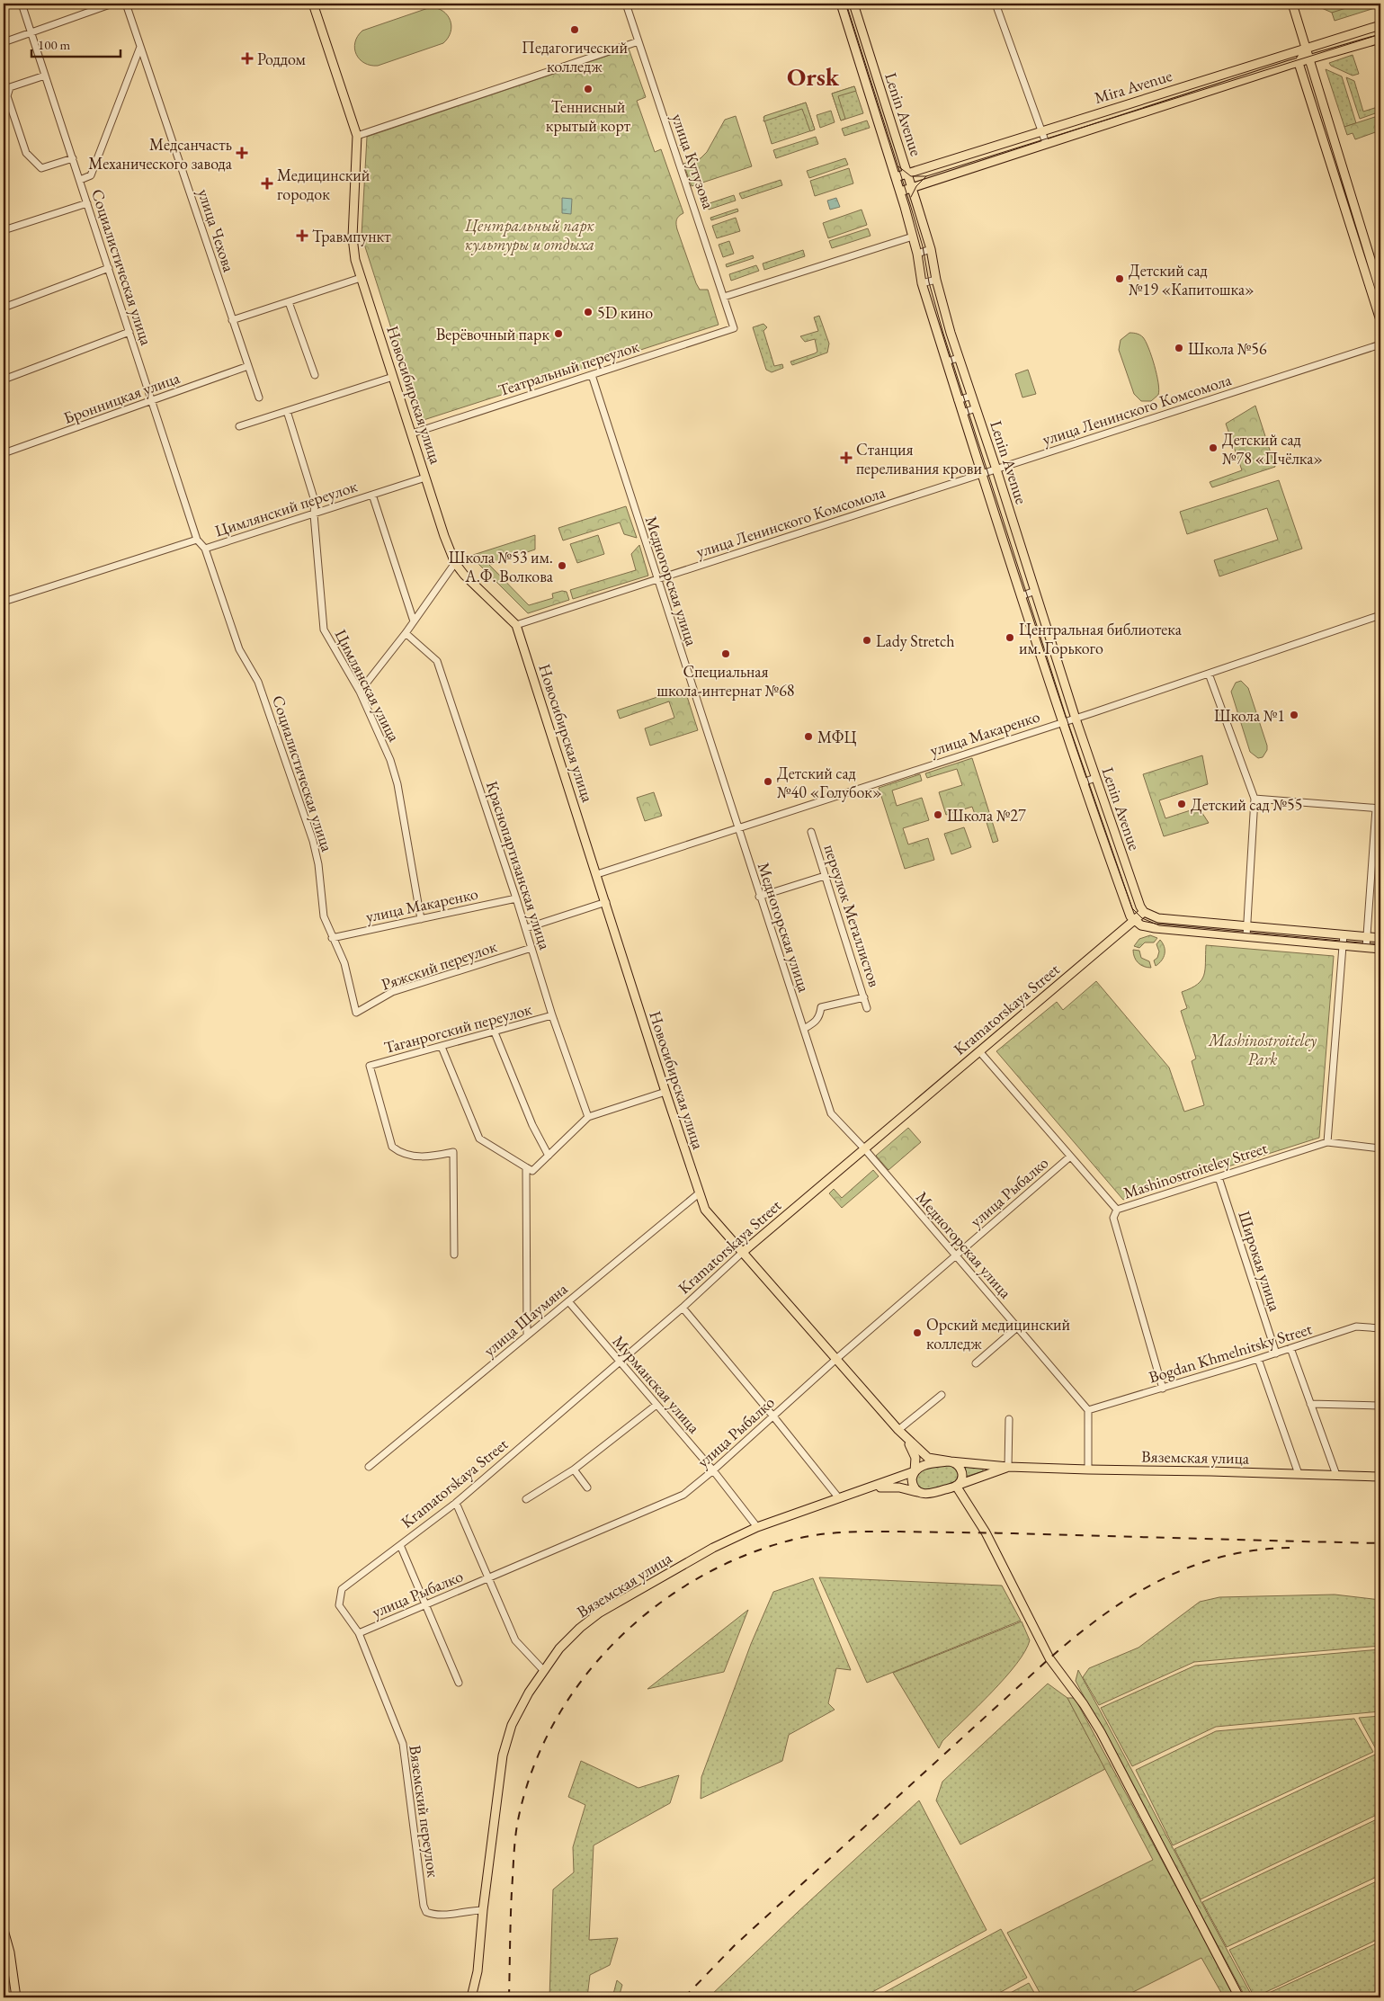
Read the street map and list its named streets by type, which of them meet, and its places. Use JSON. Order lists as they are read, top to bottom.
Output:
{
  "streets": {
    "main road": [
      "Mira Avenue",
      "Lenin Avenue",
      "Новосибирская улица",
      "Kramatorskaya Street",
      "Вяземская улица"
    ],
    "street": [
      "улица Кутузова",
      "улица Чехова",
      "Социалистическая улица",
      "Театральный переулок",
      "Бронницкая улица",
      "улица Ленинского Комсомола",
      "Цимлянский переулок",
      "Медногорская улица",
      "Цимлянская улица",
      "улица Макаренко",
      "Краснопартизанская улица",
      "переулок Металлистов",
      "Ряжский переулок",
      "Таганрогский переулок",
      "Mashinostroiteley Street",
      "улица Рыбалко",
      "Широкая улица",
      "улица Шаумяна",
      "Bogdan Khmelnitsky Street",
      "Мурманская улица",
      "Вяземский переулок"
    ]
  },
  "crossings": [
    ["Mira Avenue", "Lenin Avenue"],
    ["Lenin Avenue", "улица Ленинского Комсомола"],
    ["Lenin Avenue", "улица Макаренко"],
    ["Lenin Avenue", "Kramatorskaya Street"],
    ["улица Кутузова", "Театральный переулок"],
    ["улица Чехова", "Бронницкая улица"],
    ["Социалистическая улица", "Бронницкая улица"],
    ["Социалистическая улица", "Цимлянский переулок"],
    ["Социалистическая улица", "улица Макаренко"],
    ["Социалистическая улица", "Ряжский переулок"],
    ["Театральный переулок", "Новосибирская улица"],
    ["Театральный переулок", "Медногорская улица"],
    ["Новосибирская улица", "улица Ленинского Комсомола"],
    ["Новосибирская улица", "Цимлянский переулок"],
    ["Новосибирская улица", "улица Макаренко"],
    ["Новосибирская улица", "Kramatorskaya Street"],
    ["Новосибирская улица", "улица Рыбалко"],
    ["Новосибирская улица", "улица Шаумяна"],
    ["улица Ленинского Комсомола", "Медногорская улица"],
    ["Цимлянский переулок", "Цимлянская улица"],
    ["Медногорская улица", "улица Макаренко"],
    ["Медногорская улица", "Kramatorskaya Street"],
    ["Медногорская улица", "улица Рыбалко"],
    ["Медногорская улица", "Bogdan Khmelnitsky Street"],
    ["Цимлянская улица", "улица Макаренко"],
    ["улица Макаренко", "Краснопартизанская улица"],
    ["Краснопартизанская улица", "Ряжский переулок"],
    ["Краснопартизанская улица", "Таганрогский переулок"],
    ["Kramatorskaya Street", "Mashinostroiteley Street"],
    ["Kramatorskaya Street", "Мурманская улица"],
    ["Kramatorskaya Street", "Вяземский переулок"],
    ["Mashinostroiteley Street", "улица Рыбалко"],
    ["Mashinostroiteley Street", "Широкая улица"],
    ["улица Рыбалко", "Мурманская улица"],
    ["улица Рыбалко", "Вяземский переулок"],
    ["Широкая улица", "Bogdan Khmelnitsky Street"],
    ["улица Шаумяна", "Мурманская улица"],
    ["Мурманская улица", "Вяземская улица"],
    ["Вяземская улица", "Вяземский переулок"]
  ],
  "districts": ["Orsk"],
  "parks": ["Центральный парк культуры и отдыха", "Mashinostroiteley Park"],
  "places": {
    "other": [
      "Педагогический колледж",
      "Теннисный крытый корт",
      "Детский сад №19 «Капитошка»",
      "5D кино",
      "Верёвочный парк",
      "Школа №56",
      "Детский сад №78 «Пчёлка»",
      "Школа №53 им. А.Ф. Волкова",
      "Центральная библиотека им. Горького",
      "Lady Stretch",
      "Специальная школа-интернат №68",
      "Школа №1",
      "МФЦ",
      "Детский сад №40 «Голубок»",
      "Детский сад №55",
      "Школа №27",
      "Орский медицинский колледж"
    ],
    "health": [
      "Роддом",
      "Медсанчасть Механического завода",
      "Медицинский городок",
      "Травмпункт",
      "Станция переливания крови"
    ]
  },
  "scale_bar": "100 m"
}
